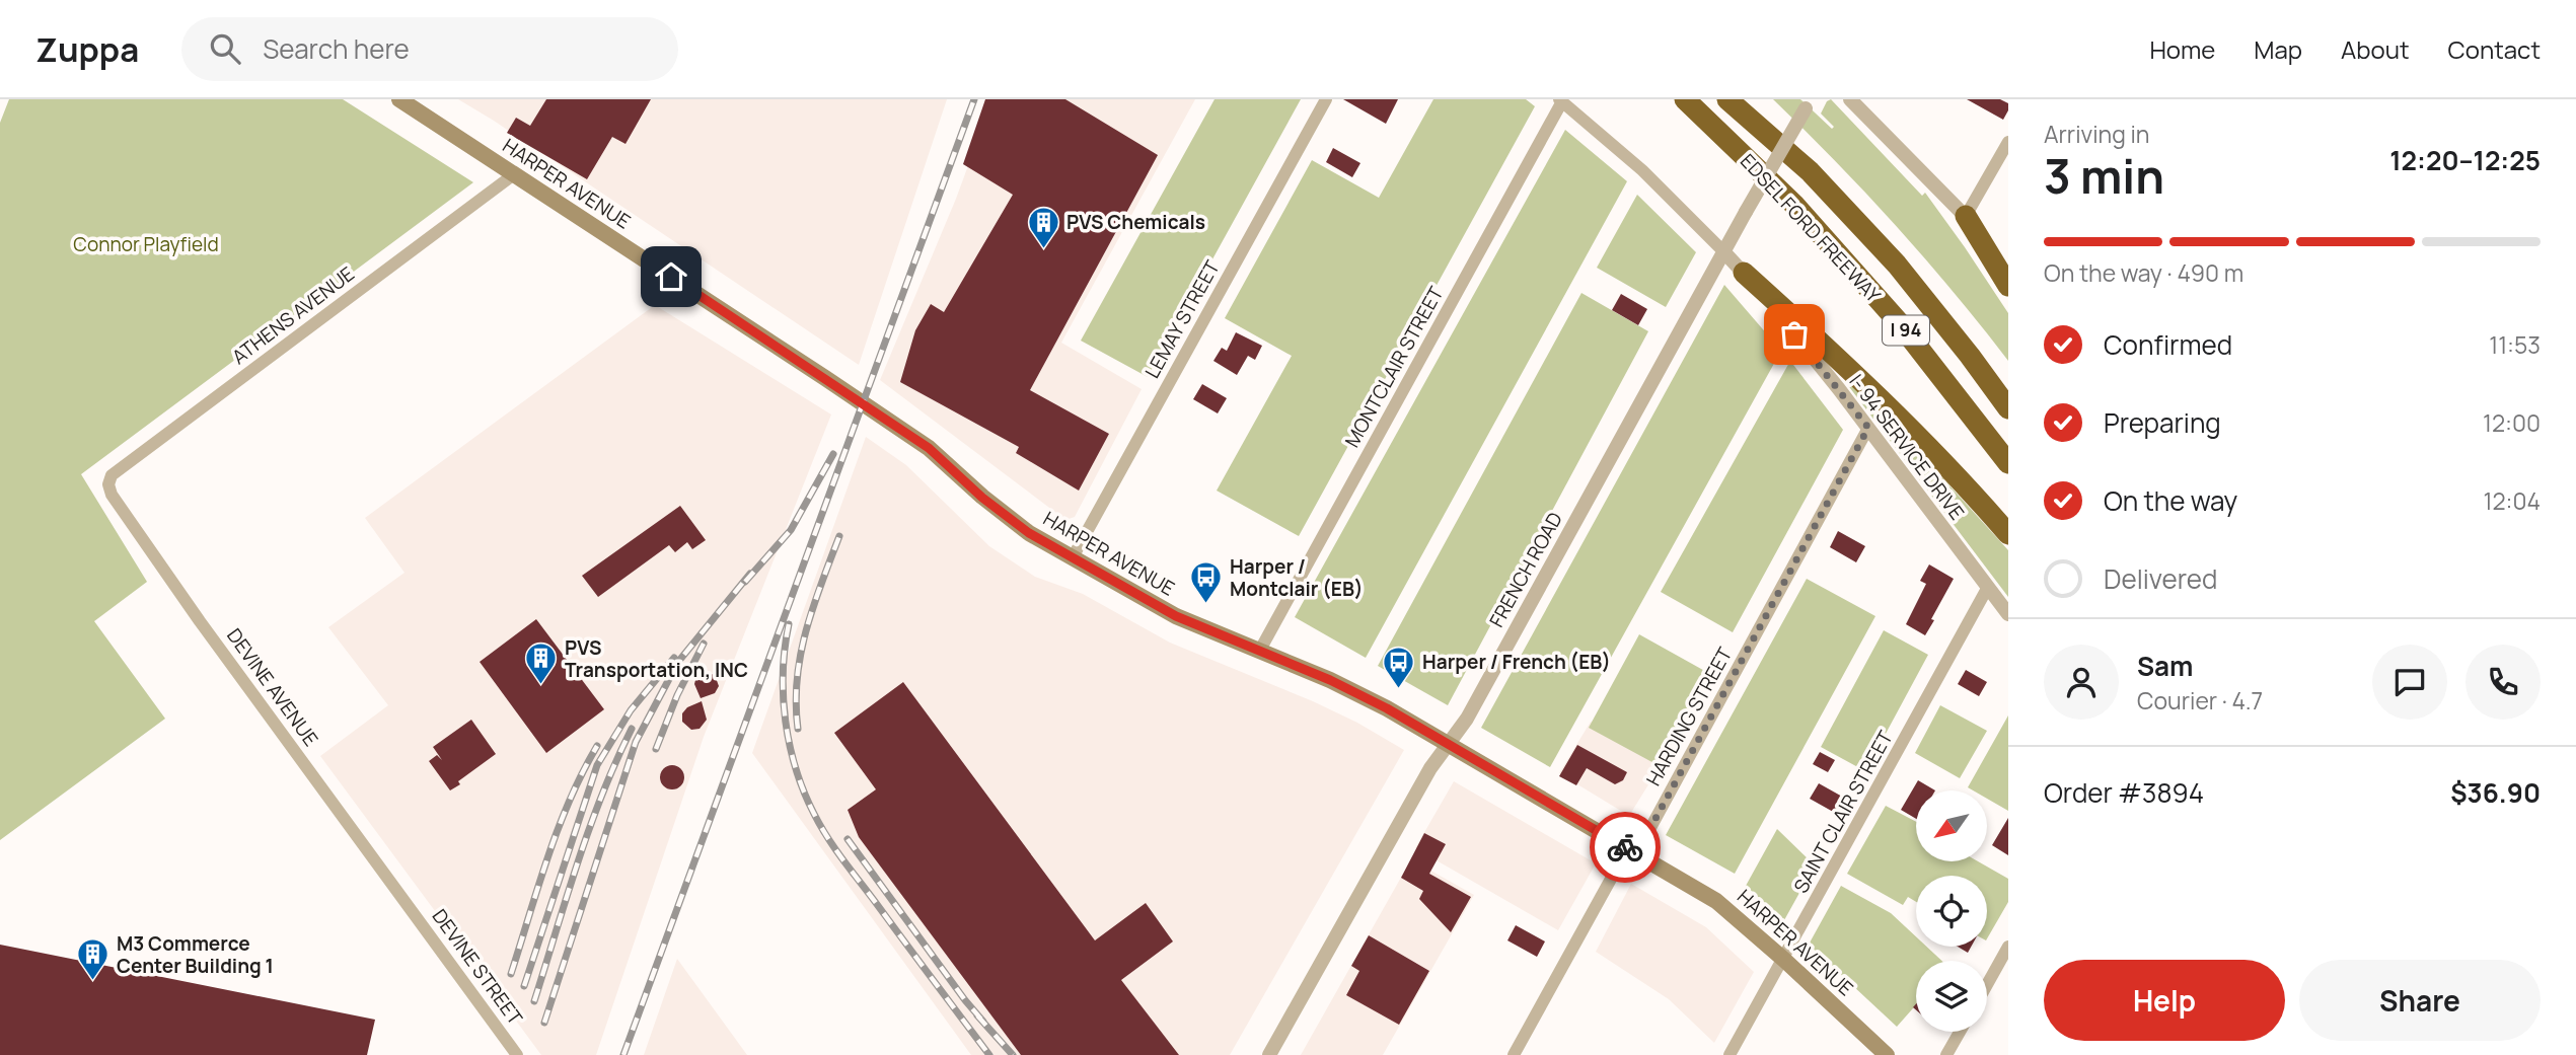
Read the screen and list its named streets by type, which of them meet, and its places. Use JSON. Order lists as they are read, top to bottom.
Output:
{
  "streets": {
    "highway": ["EDSEL FORD FREEWAY", "I 94"],
    "main road": ["HARPER AVENUE"],
    "street": [
      "ATHENS AVENUE",
      "LEMAY STREET",
      "MONTCLAIR STREET",
      "I- 94 SERVICE DRIVE",
      "FRENCH ROAD",
      "DEVINE AVENUE",
      "HARDING STREET",
      "SAINT CLAIR STREET",
      "DEVINE STREET"
    ]
  },
  "crossings": [
    ["HARPER AVENUE", "ATHENS AVENUE"],
    ["HARPER AVENUE", "LEMAY STREET"],
    ["HARPER AVENUE", "MONTCLAIR STREET"],
    ["HARPER AVENUE", "FRENCH ROAD"],
    ["HARPER AVENUE", "HARDING STREET"],
    ["HARPER AVENUE", "SAINT CLAIR STREET"],
    ["ATHENS AVENUE", "DEVINE AVENUE"],
    ["MONTCLAIR STREET", "I- 94 SERVICE DRIVE"],
    ["I- 94 SERVICE DRIVE", "FRENCH ROAD"],
    ["I- 94 SERVICE DRIVE", "HARDING STREET"],
    ["I- 94 SERVICE DRIVE", "SAINT CLAIR STREET"],
    ["DEVINE AVENUE", "DEVINE STREET"]
  ],
  "parks": ["Connor Playfield"],
  "places": {
    "building": ["PVS Chemicals", "PVS Transportation, INC", "M3 Commerce Center Building 1"],
    "bus stop": ["Harper / Montclair (EB)", "Harper / French (EB)"]
  },
  "north": "bottom left",
  "page": {
    "header": "Zuppa",
    "search": "Search here",
    "nav": [
      "Home",
      "Map",
      "About",
      "Contact"
    ],
    "heading": ["3 min", "Arriving in", "12:20–12:25"],
    "panel": [
      "Sam",
      "Courier · 4.7",
      "Order #3894",
      "$36.90"
    ],
    "bar": "On the way · 490 m",
    "list": [
      ["Confirmed", "11:53"],
      ["Preparing", "12:00"],
      ["On the way", "12:04"],
      "Delivered"
    ],
    "buttons": ["Help", "Share"]
  }
}
